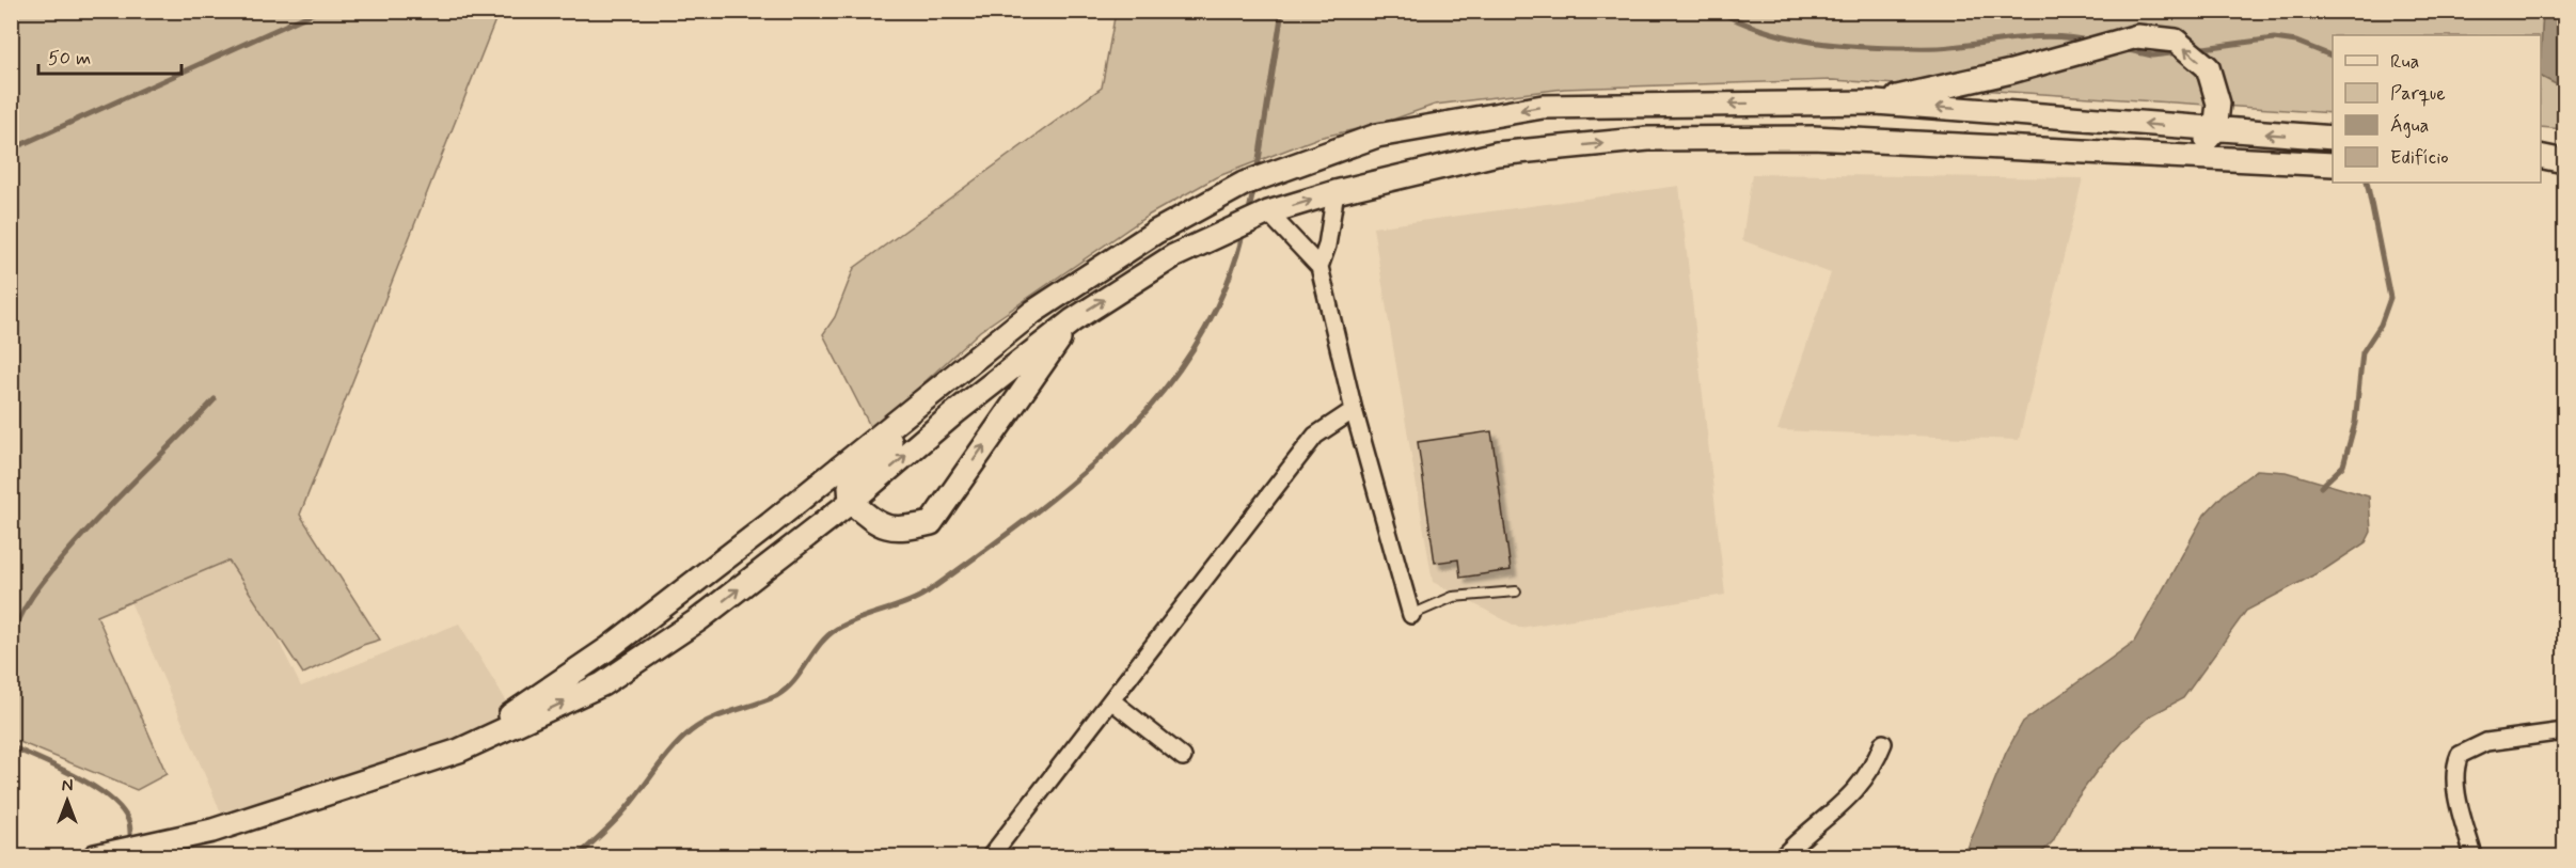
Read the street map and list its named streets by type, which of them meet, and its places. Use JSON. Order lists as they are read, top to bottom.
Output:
{
  "legend": [
    "Rua",
    "Parque",
    "Água",
    "Edifício"
  ],
  "scale_bar": "50 m",
  "north": "top"
}
